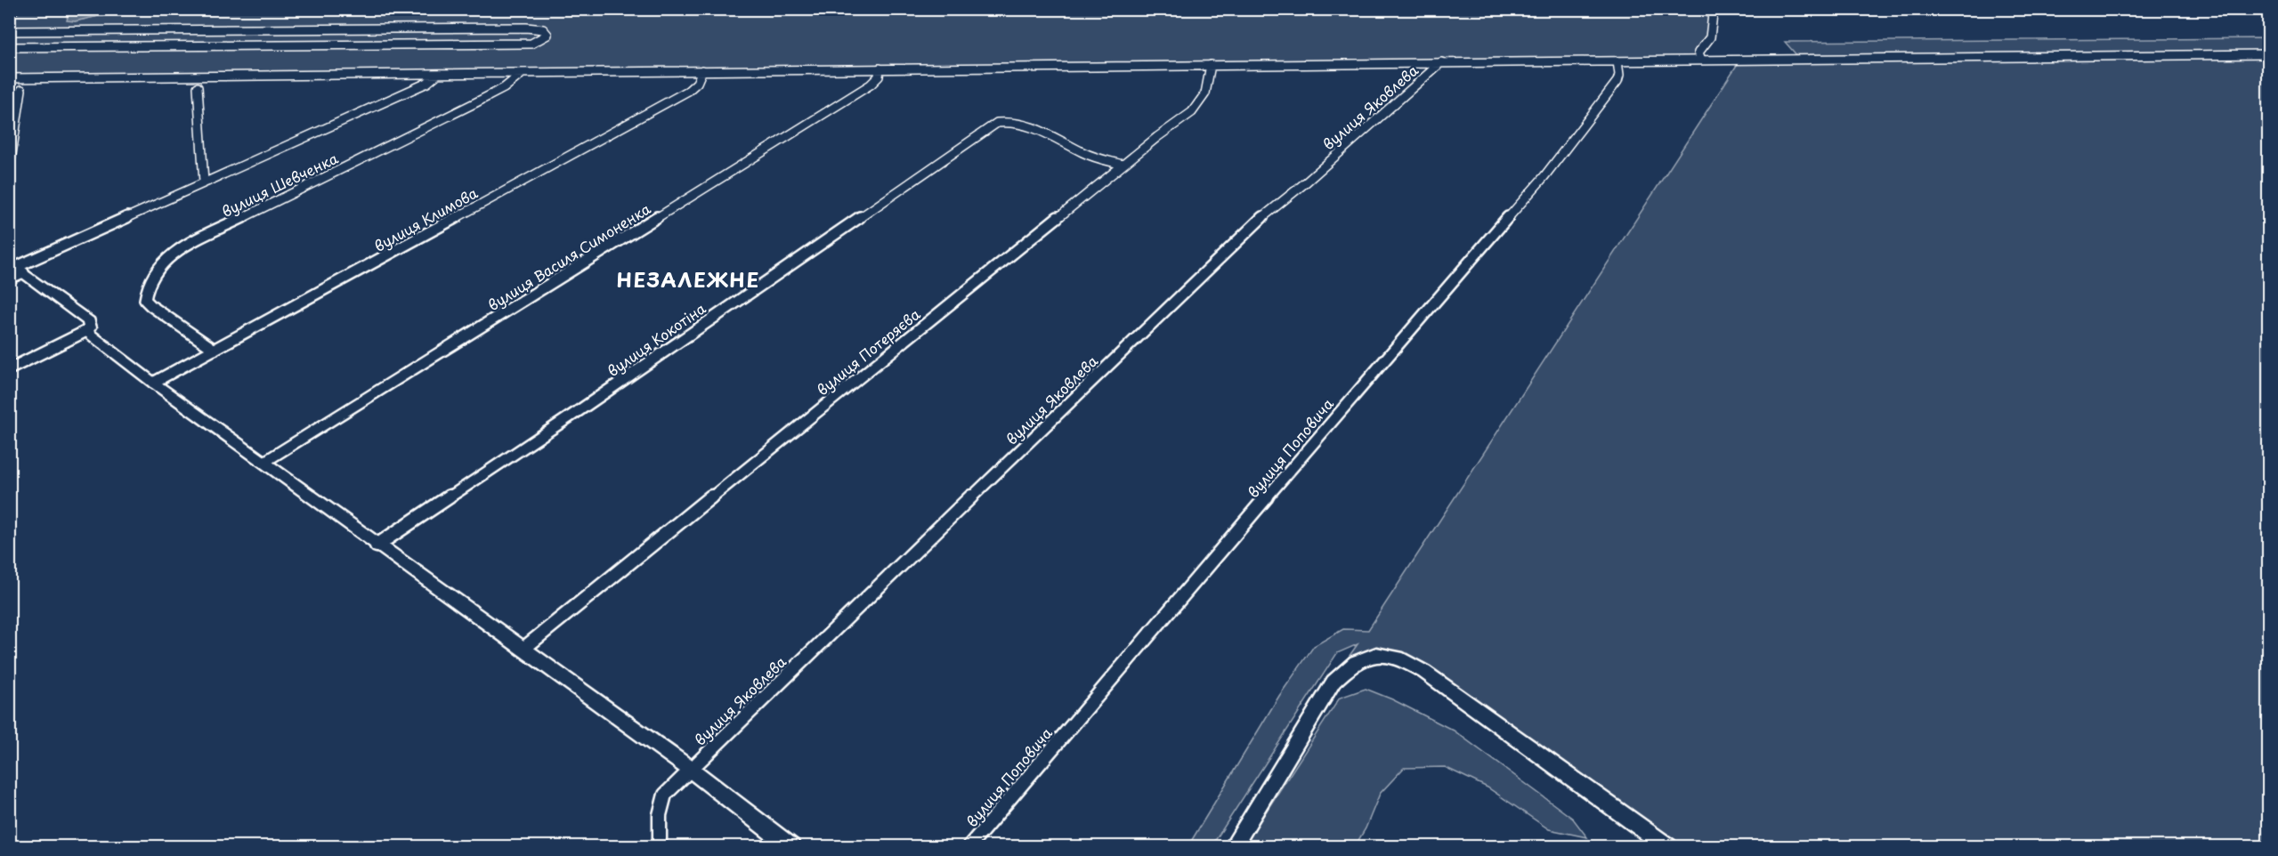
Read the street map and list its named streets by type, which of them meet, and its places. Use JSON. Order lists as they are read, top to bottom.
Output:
{
  "streets": {
    "street": [
      "вулиця Яковлева",
      "вулиця Шевченка",
      "вулиця Климова",
      "вулиця Василя Симоненка",
      "вулиця Кокотіна",
      "вулиця Потеряєва",
      "вулиця Поповича"
    ]
  },
  "crossings": [
    ["вулиця Шевченка", "вулиця Климова"],
    ["вулиця Кокотіна", "вулиця Потеряєва"]
  ],
  "districts": ["НЕЗАЛЕЖНЕ"]
}
